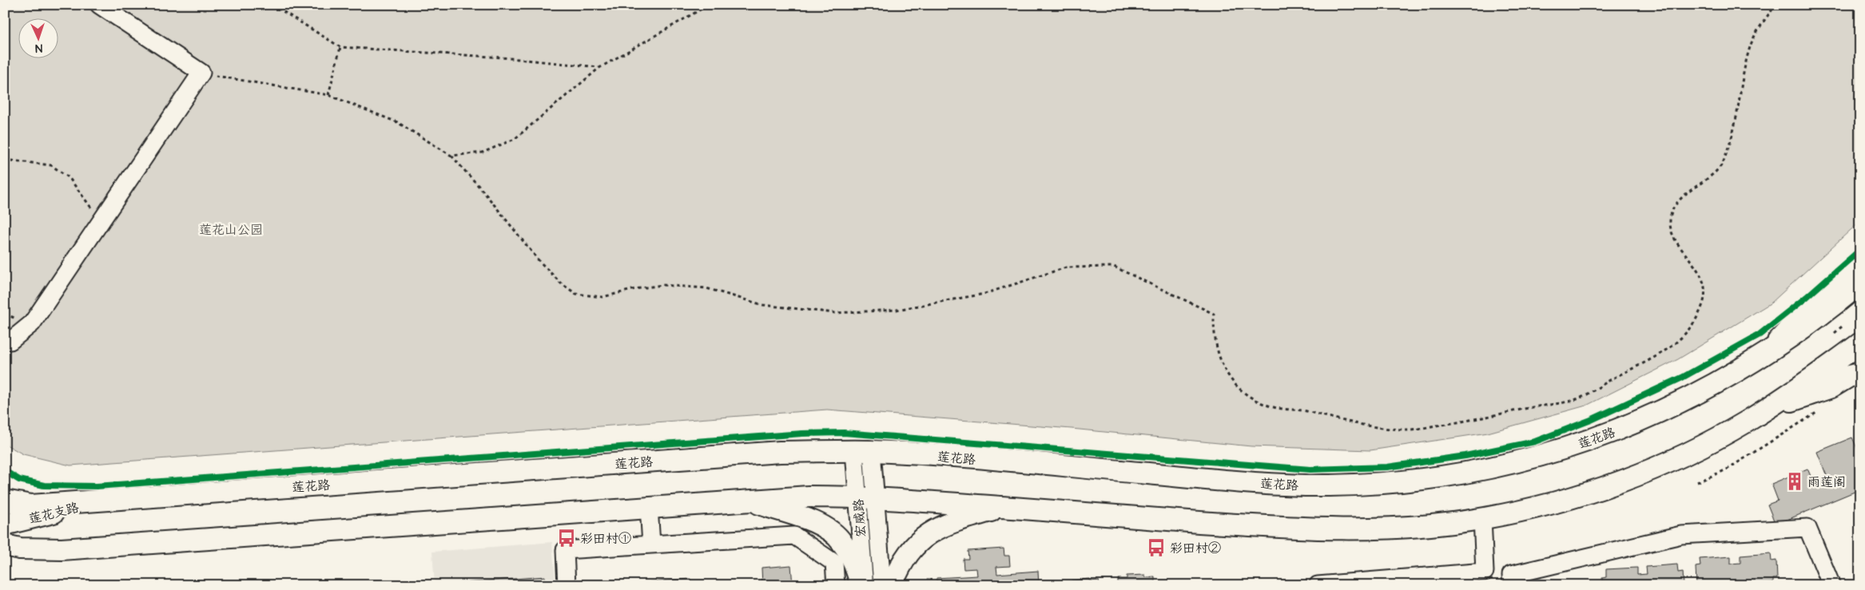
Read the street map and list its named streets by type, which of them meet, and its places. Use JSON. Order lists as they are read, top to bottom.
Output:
{
  "streets": {
    "main road": ["莲花路", "莲花支路"],
    "street": ["宏威路"]
  },
  "crossings": [
    ["莲花路", "莲花支路"],
    ["莲花路", "宏威路"]
  ],
  "parks": ["莲花山公园"],
  "places": {
    "building": ["雨莲阁"],
    "bus stop": ["彩田村①", "彩田村②"]
  },
  "north": "bottom"
}
